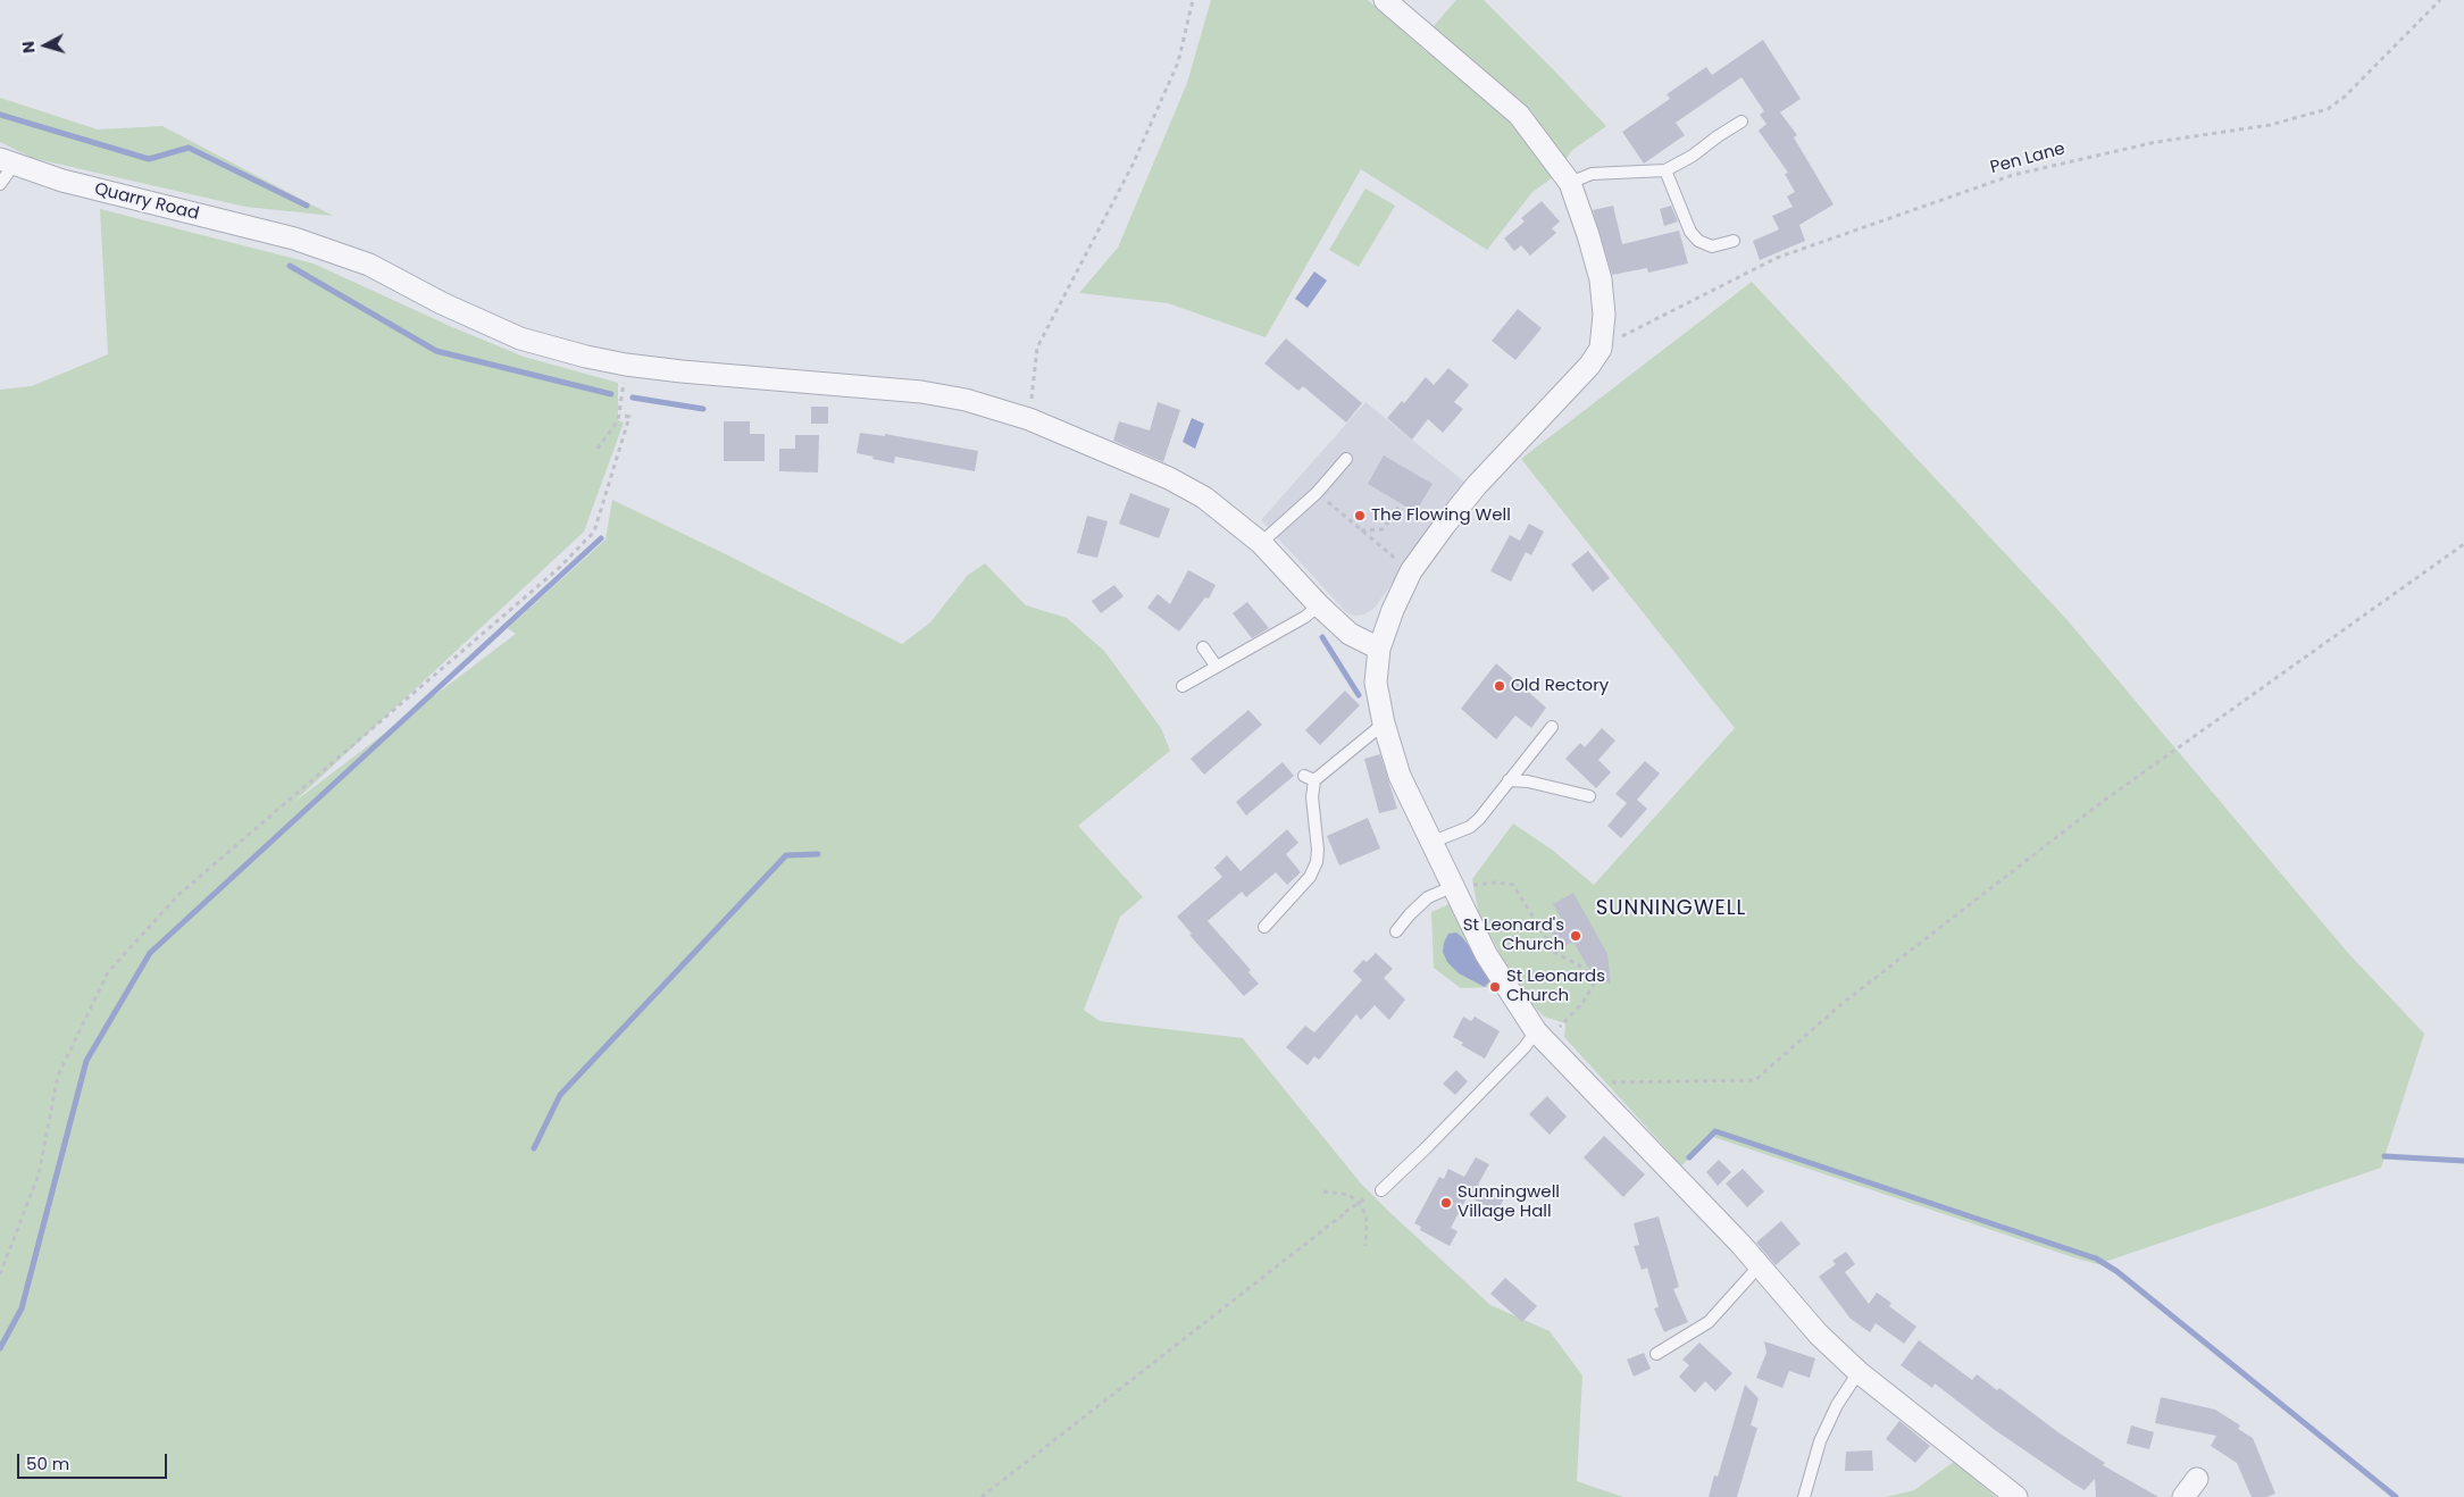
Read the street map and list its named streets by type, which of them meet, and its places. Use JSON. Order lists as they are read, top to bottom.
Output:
{
  "streets": {
    "street": ["Quarry Road"],
    "path": ["Pen Lane"]
  },
  "districts": ["SUNNINGWELL"],
  "places": [
    "The Flowing Well",
    "Old Rectory",
    "St Leonard's Church",
    "St Leonards Church",
    "Sunningwell Village Hall"
  ],
  "scale_bar": "50 m",
  "north": "left"
}
